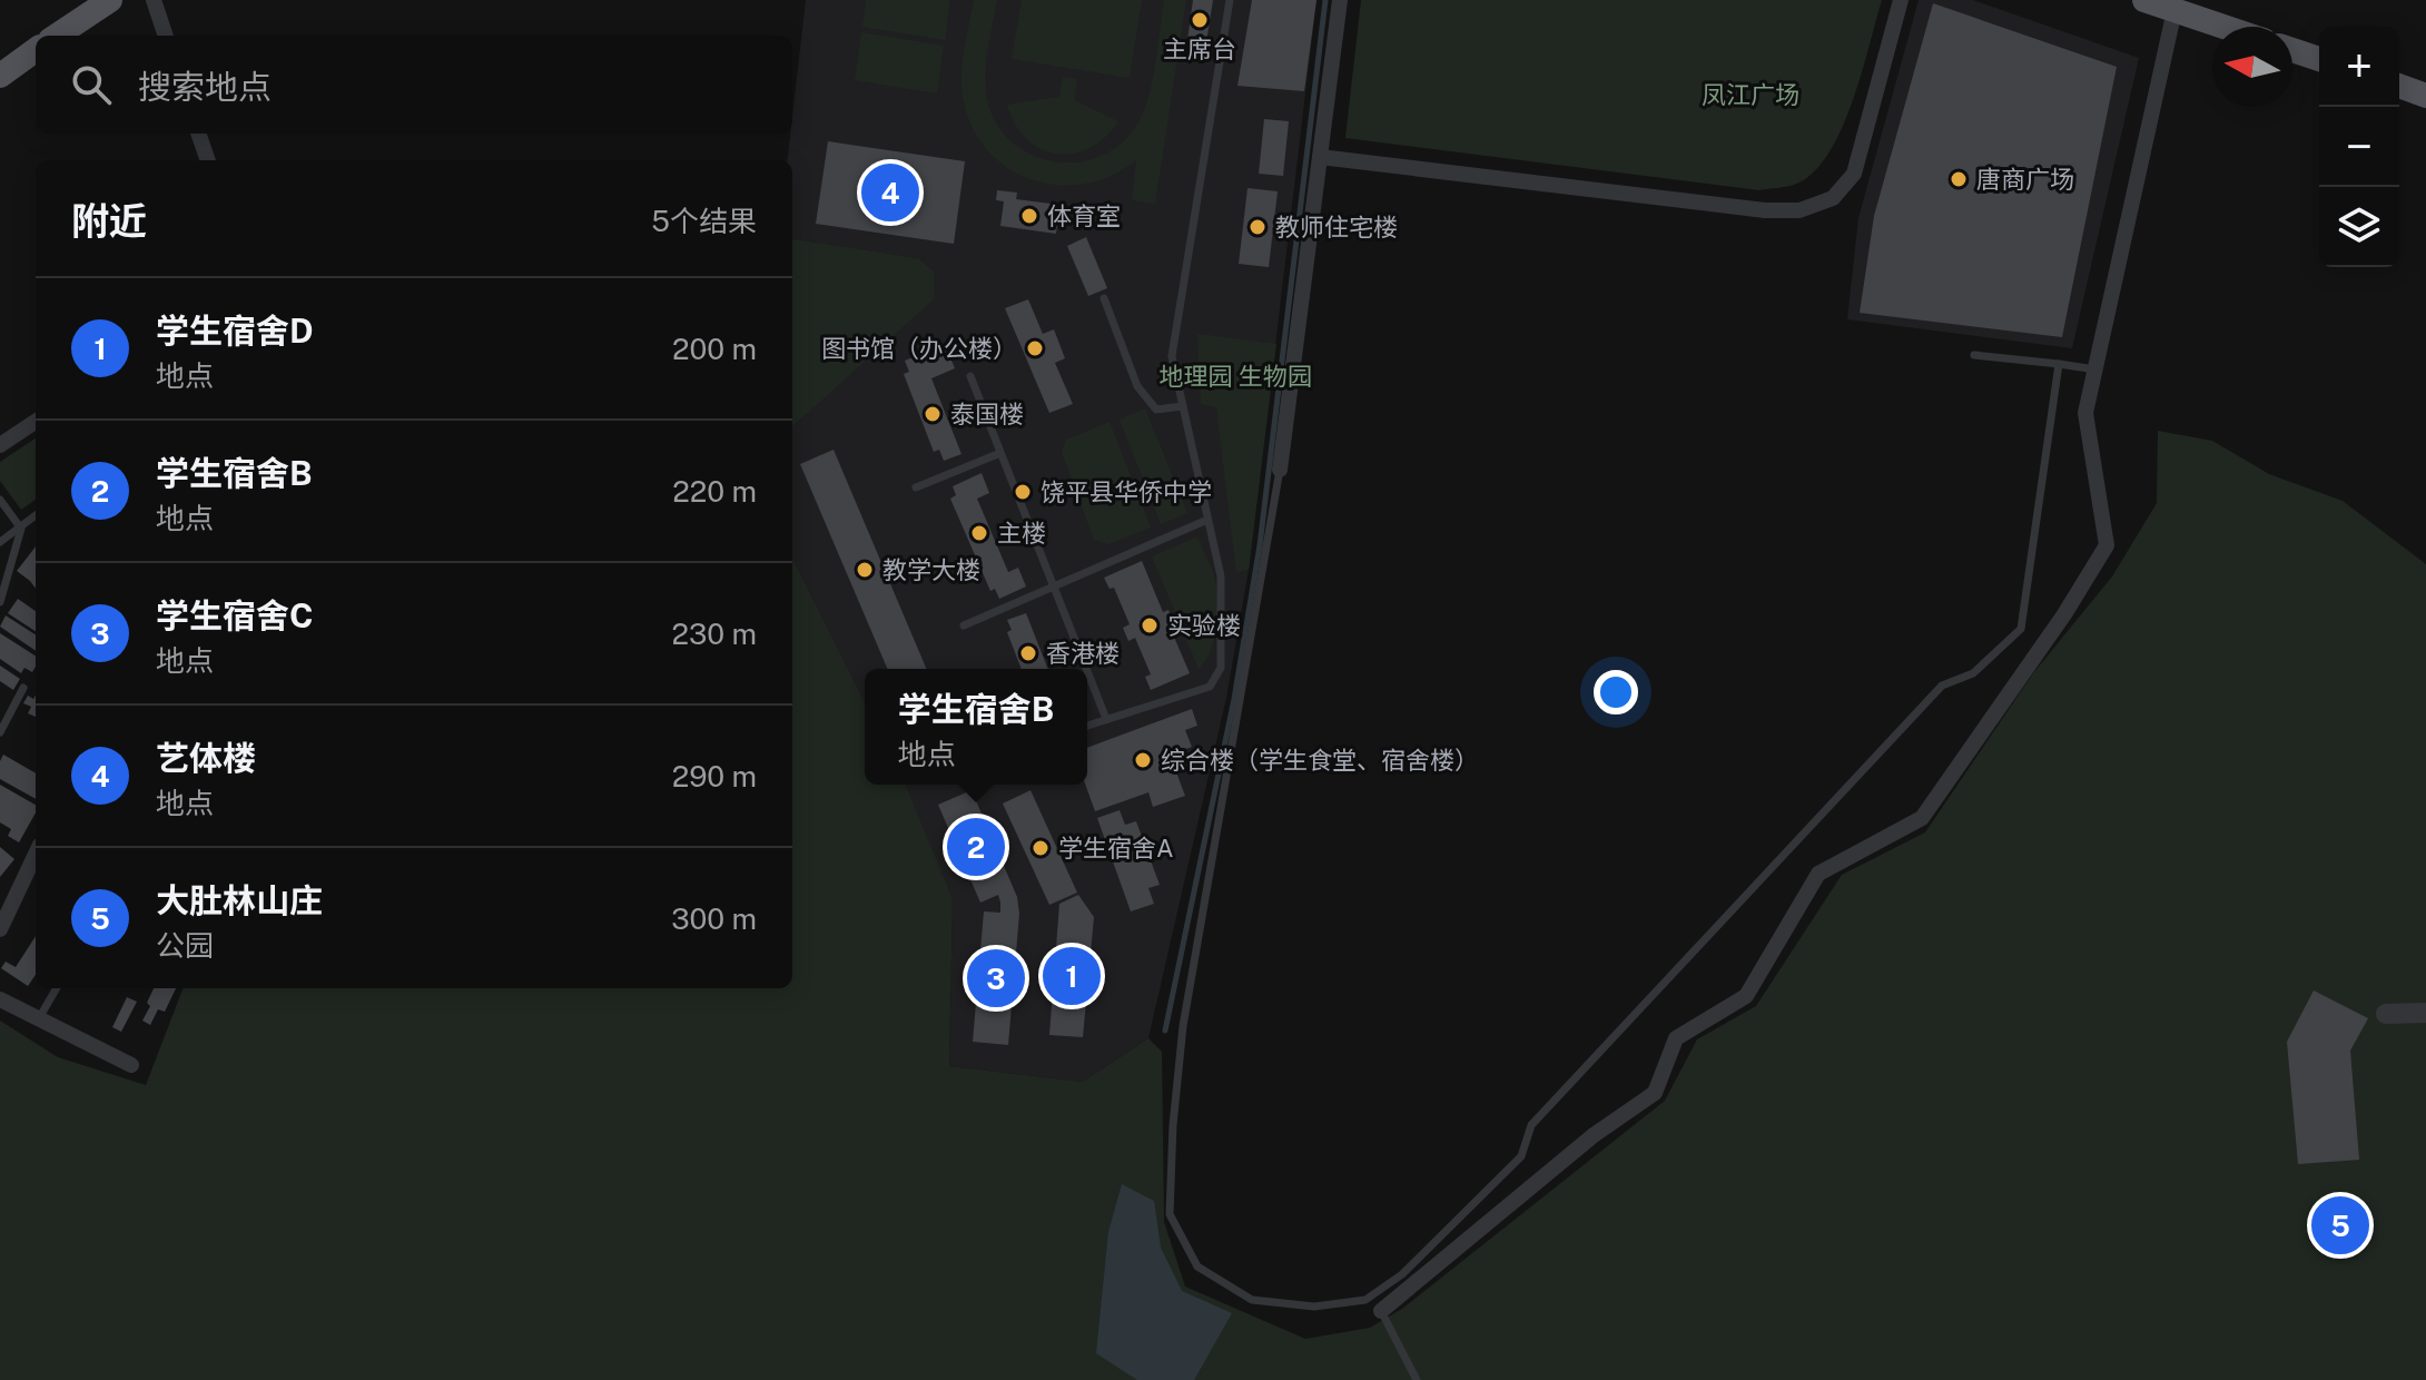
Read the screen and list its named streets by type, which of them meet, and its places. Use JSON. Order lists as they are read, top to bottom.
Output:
{
  "parks": ["凤江广场", "地理园 生物园"],
  "places": [
    "主席台",
    "唐商广场",
    "体育室",
    "教师住宅楼",
    "图书馆（办公楼）",
    "泰国楼",
    "饶平县华侨中学",
    "主楼",
    "教学大楼",
    "实验楼",
    "香港楼",
    "综合楼（学生食堂、宿舍楼）",
    "学生宿舍A"
  ],
  "north": "left",
  "page": {
    "map_buttons": ["+", "−"],
    "search": "搜索地点",
    "pins": [
      "4",
      "2",
      "1",
      "3",
      "5"
    ],
    "heading": ["附近", "5个结果"],
    "list": [
      {
        "mark": "1",
        "name": "学生宿舍D",
        "note": "地点",
        "value": "200 m"
      },
      {
        "mark": "2",
        "name": "学生宿舍B",
        "note": "地点",
        "value": "220 m"
      },
      {
        "mark": "3",
        "name": "学生宿舍C",
        "note": "地点",
        "value": "230 m"
      },
      {
        "mark": "4",
        "name": "艺体楼",
        "note": "地点",
        "value": "290 m"
      },
      {
        "mark": "5",
        "name": "大肚林山庄",
        "note": "公园",
        "value": "300 m"
      }
    ],
    "popup": ["学生宿舍B", "地点"]
  }
}
